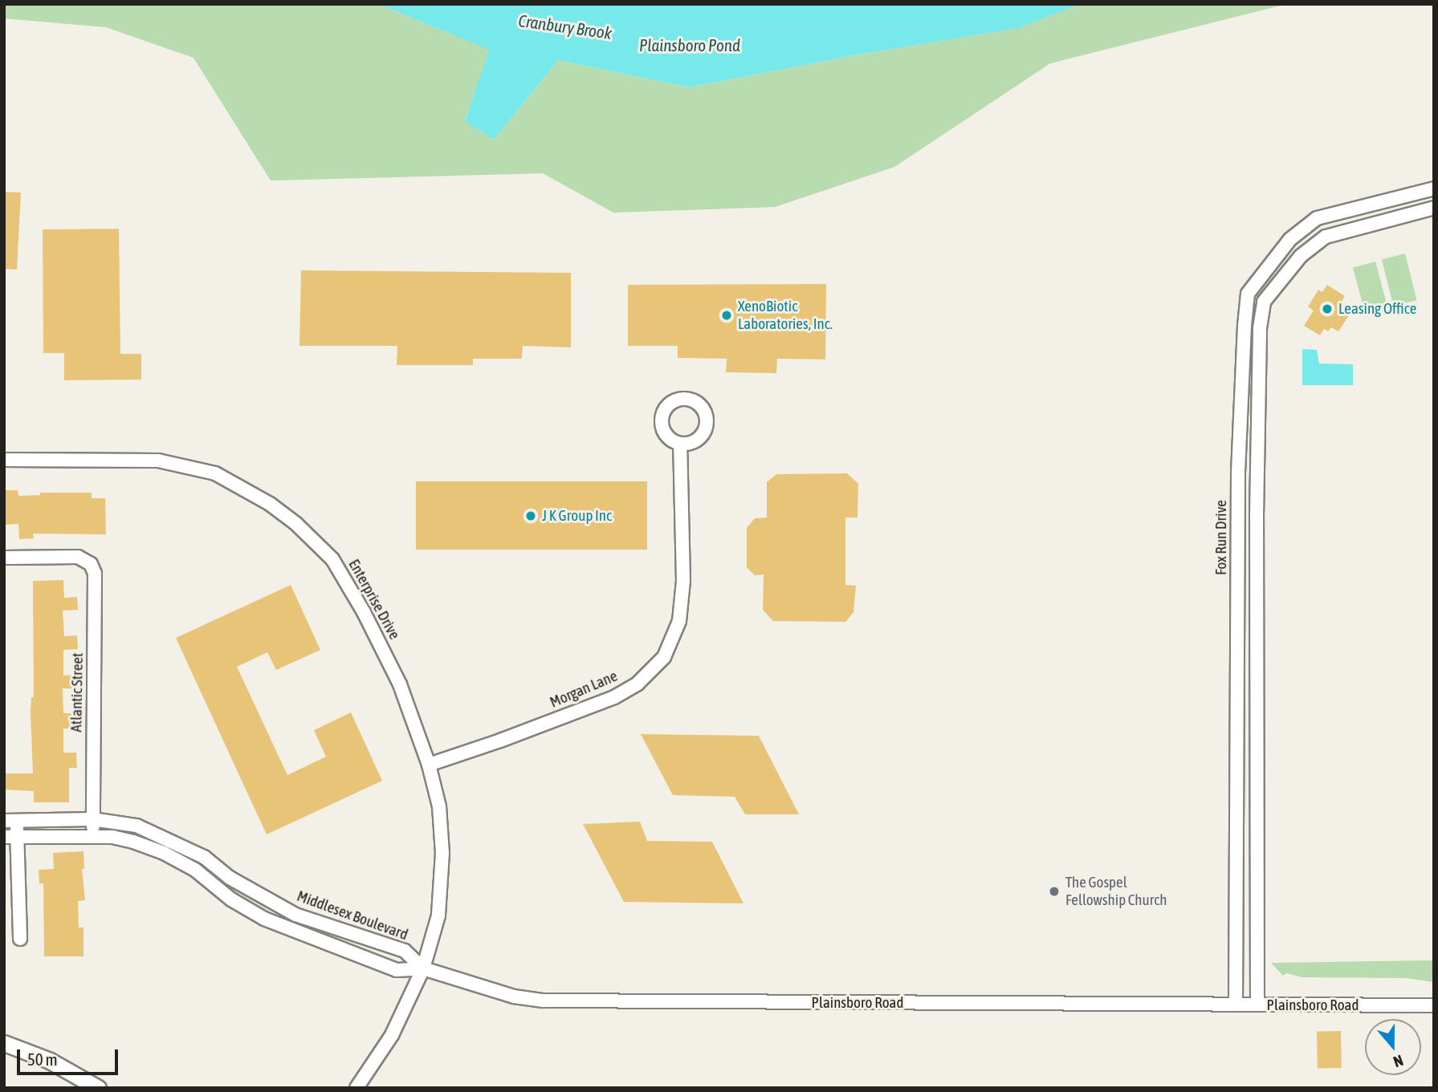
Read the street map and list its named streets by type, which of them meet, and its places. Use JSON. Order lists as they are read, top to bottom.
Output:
{
  "streets": {
    "street": [
      "Fox Run Drive",
      "Enterprise Drive",
      "Morgan Lane",
      "Atlantic Street",
      "Middlesex Boulevard",
      "Plainsboro Road"
    ]
  },
  "crossings": [
    ["Fox Run Drive", "Plainsboro Road"],
    ["Enterprise Drive", "Morgan Lane"],
    ["Enterprise Drive", "Middlesex Boulevard"],
    ["Enterprise Drive", "Plainsboro Road"],
    ["Atlantic Street", "Middlesex Boulevard"],
    ["Middlesex Boulevard", "Plainsboro Road"]
  ],
  "water": ["Cranbury Brook", "Plainsboro Pond"],
  "places": [
    "Leasing Office",
    "XenoBiotic Laboratories, Inc.",
    "J K Group Inc",
    "The Gospel Fellowship Church"
  ],
  "scale_bar": "50 m",
  "north": "bottom"
}
